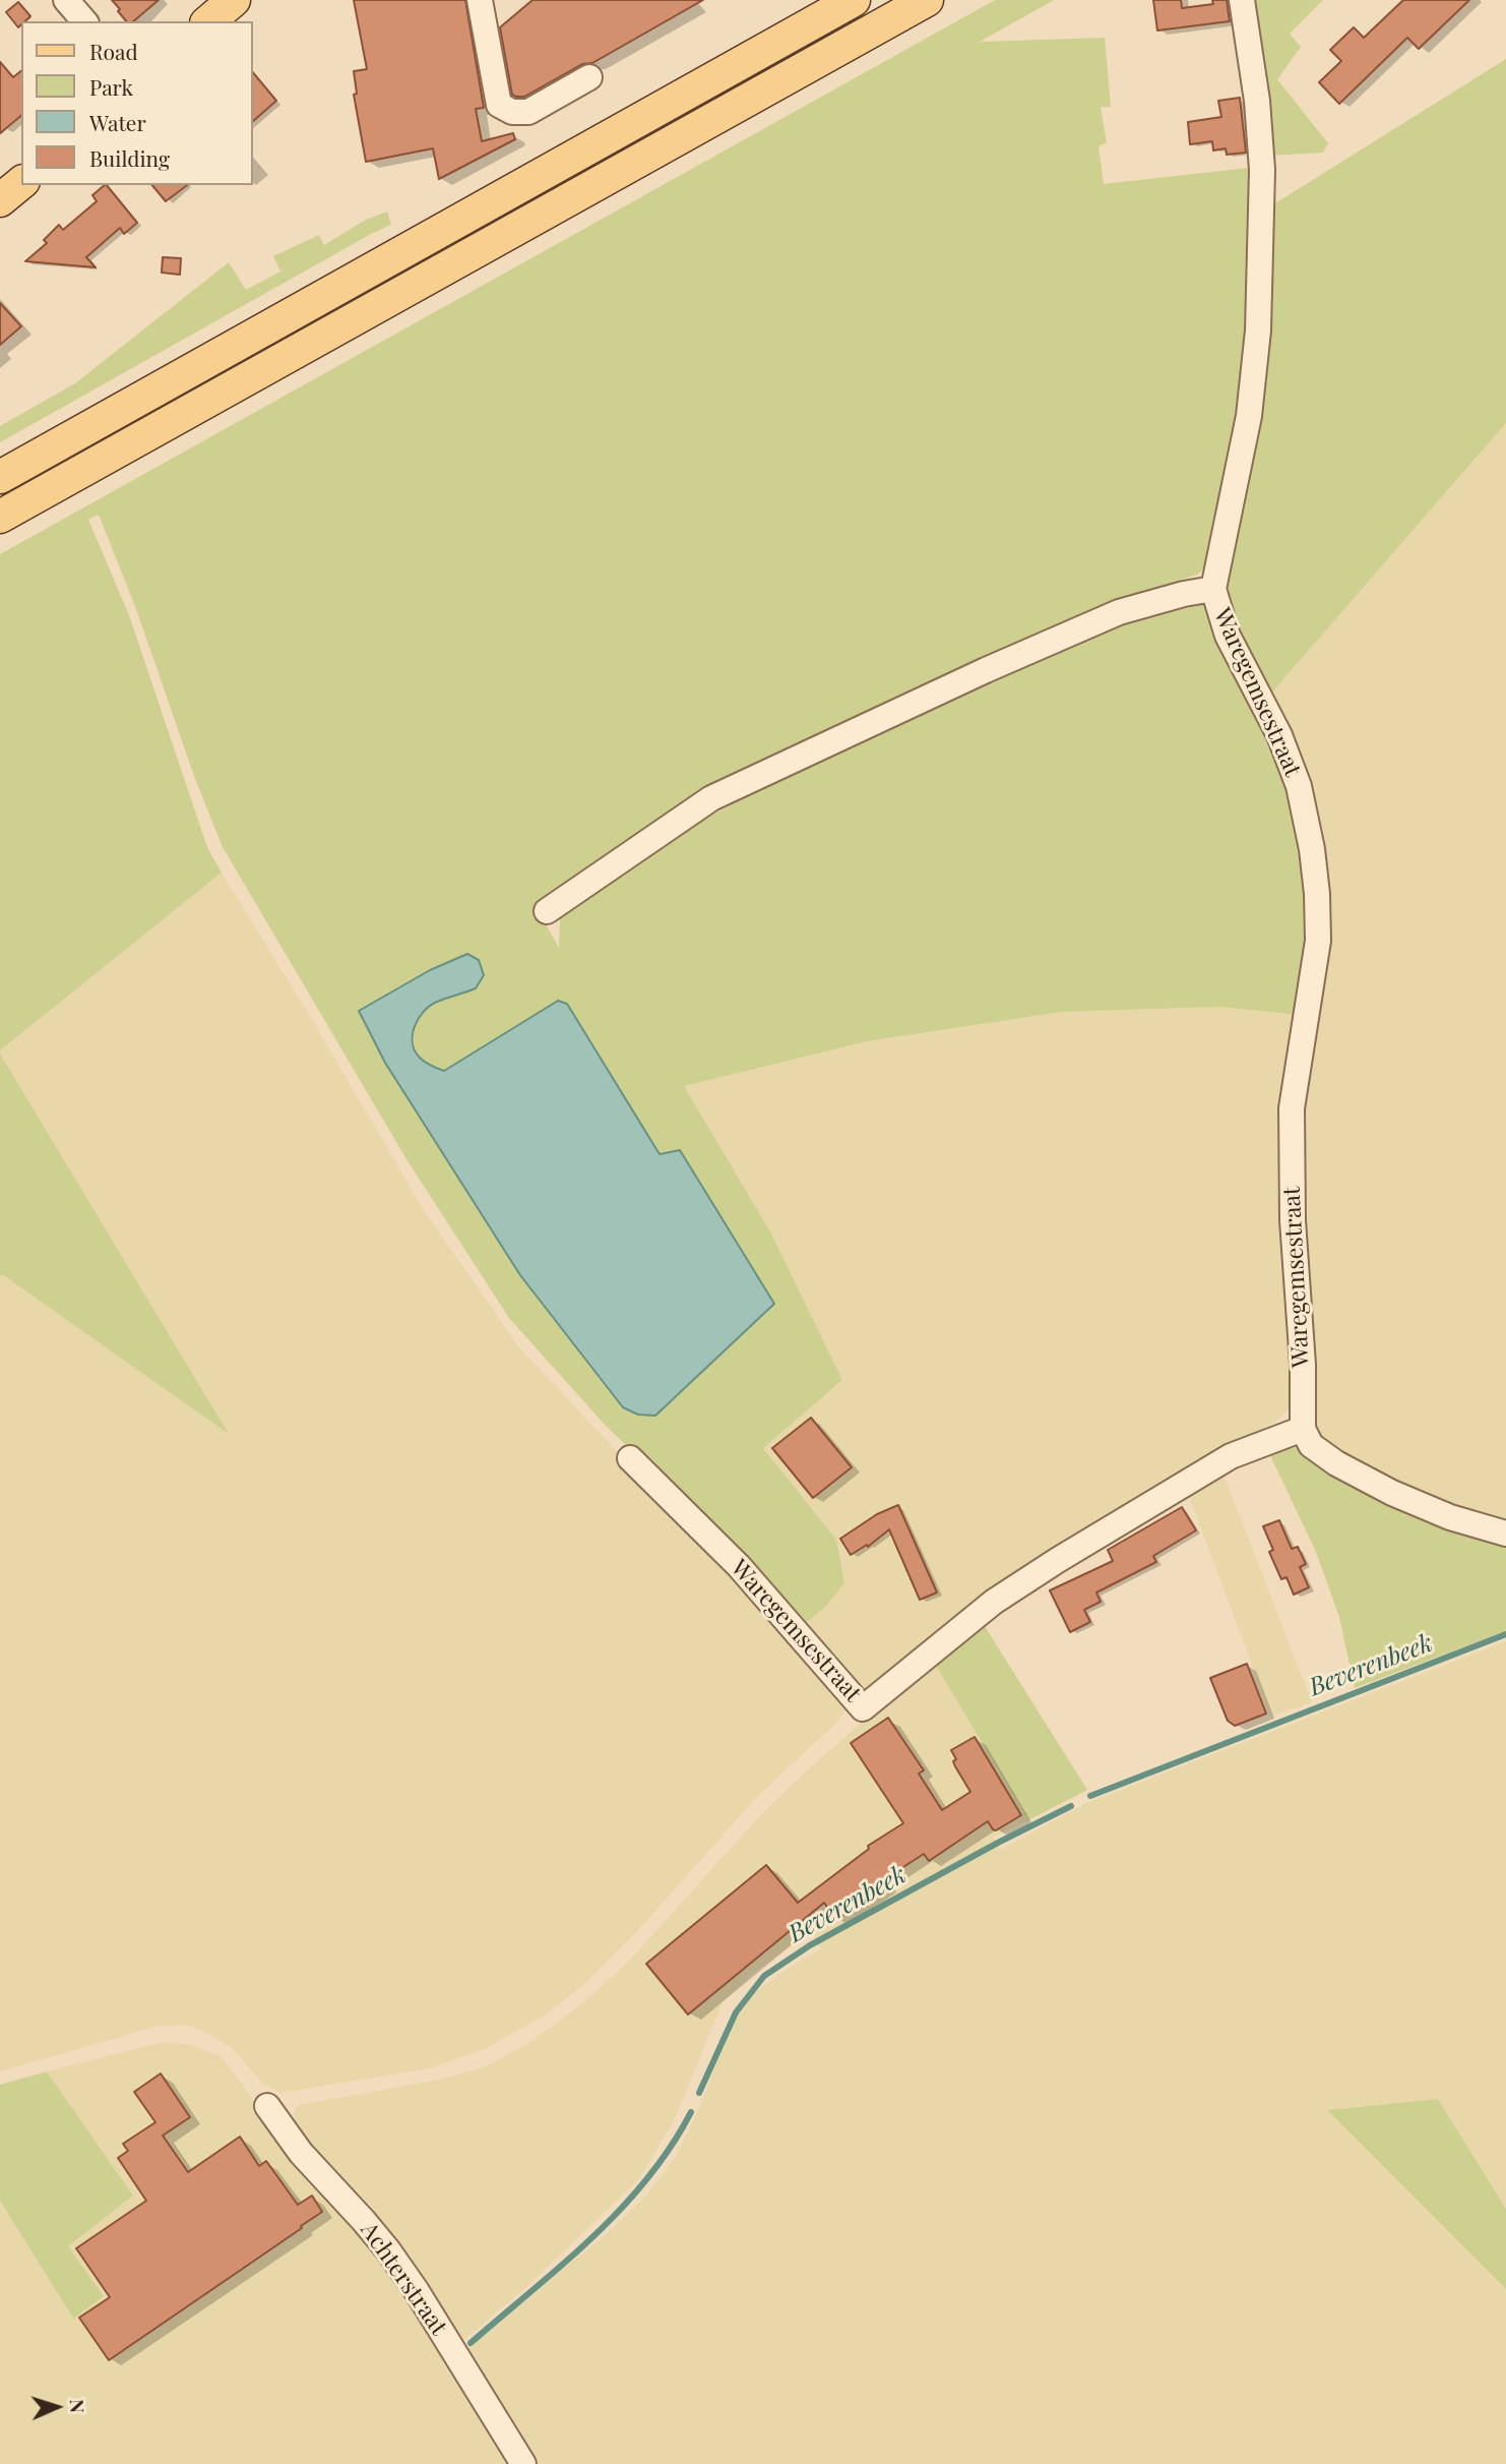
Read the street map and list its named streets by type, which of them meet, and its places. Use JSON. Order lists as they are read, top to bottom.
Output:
{
  "streets": {
    "street": ["Waregemsestraat", "Achterstraat"]
  },
  "water": ["Beverenbeek"],
  "legend": [
    "Road",
    "Park",
    "Water",
    "Building"
  ],
  "north": "right"
}
